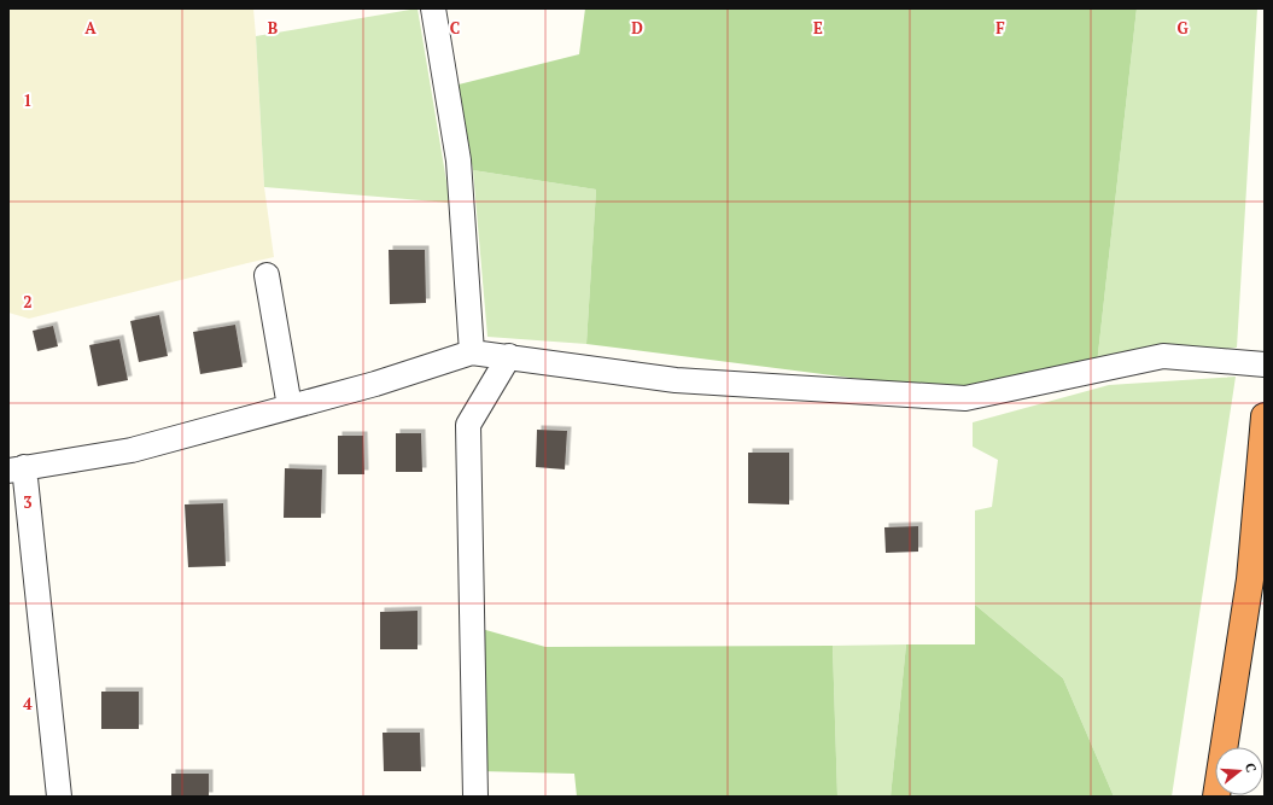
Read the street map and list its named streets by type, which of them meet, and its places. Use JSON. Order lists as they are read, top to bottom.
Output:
{
  "north": "right",
  "grid": {
    "columns": [
      "A",
      "B",
      "C",
      "D",
      "E",
      "F",
      "G"
    ],
    "rows": [
      "1",
      "2",
      "3",
      "4"
    ]
  }
}
